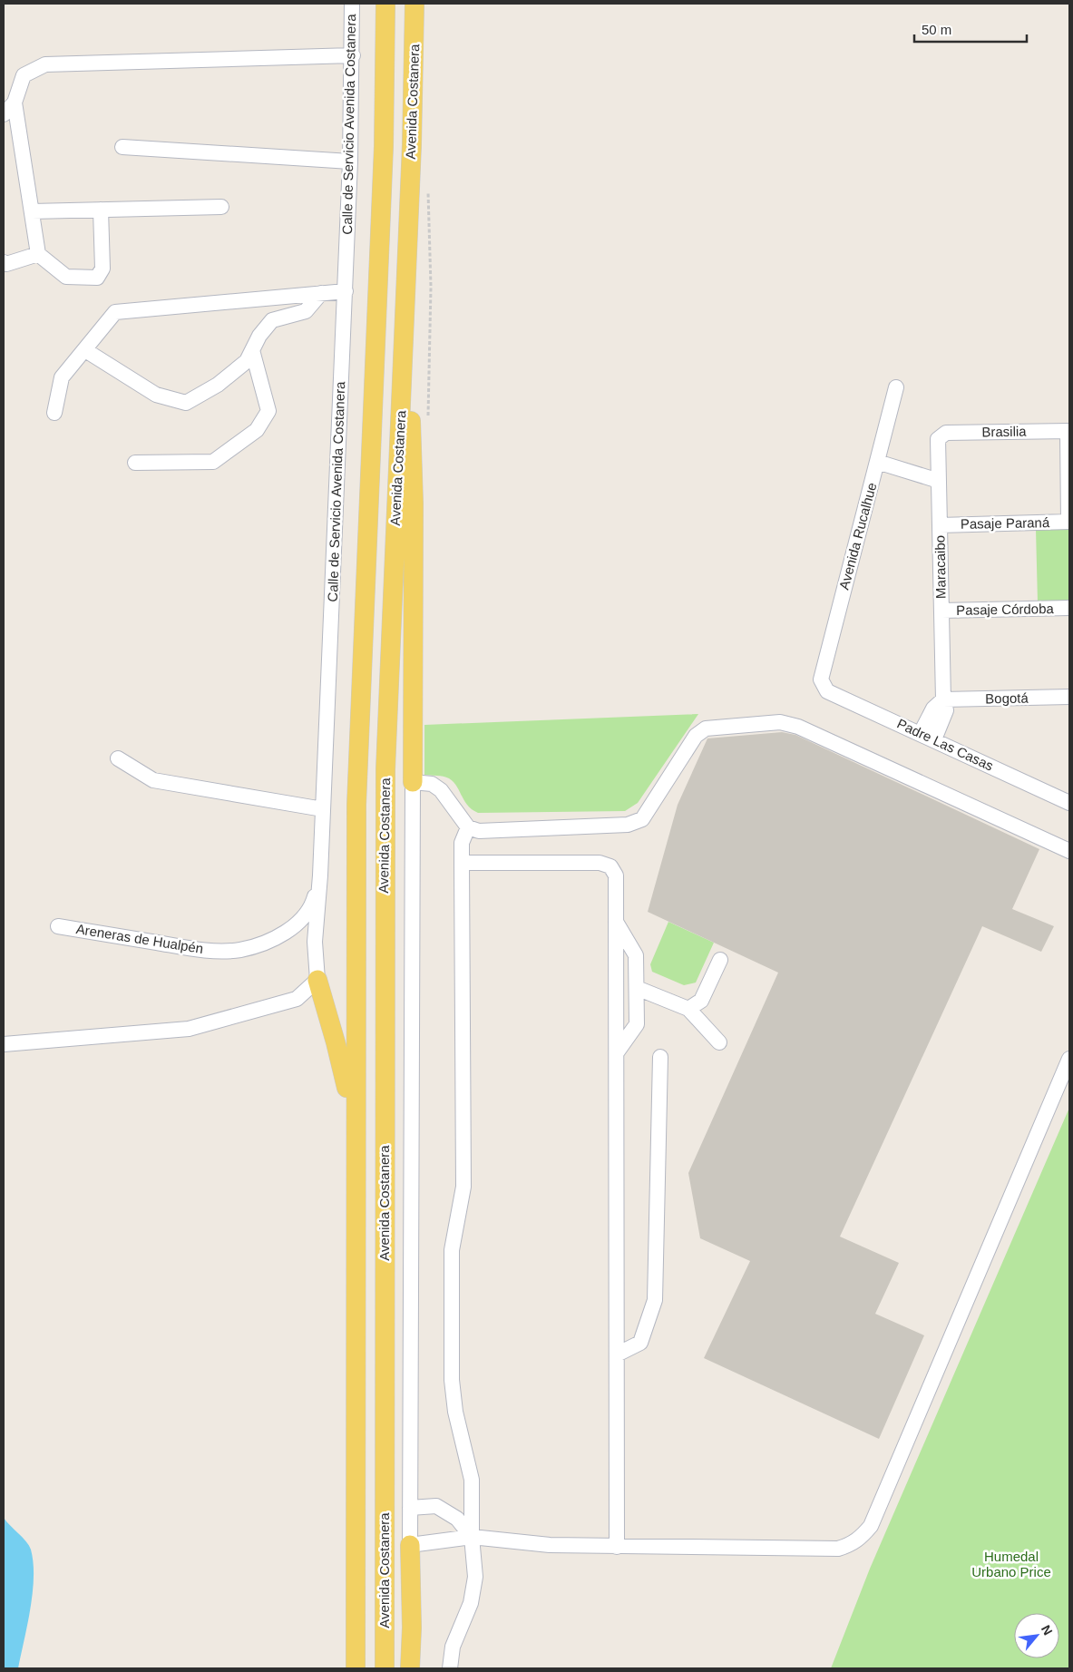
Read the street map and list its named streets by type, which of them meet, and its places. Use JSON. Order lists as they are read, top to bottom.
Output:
{
  "streets": {
    "main road": ["Avenida Costanera"],
    "street": [
      "Calle de Servicio Avenida Costanera",
      "Brasilia",
      "Pasaje Paraná",
      "Avenida Rucalhue",
      "Maracaibo",
      "Pasaje Córdoba",
      "Bogotá",
      "Padre Las Casas",
      "Areneras de Hualpén"
    ]
  },
  "crossings": [
    ["Calle de Servicio Avenida Costanera", "Areneras de Hualpén"],
    ["Brasilia", "Maracaibo"],
    ["Pasaje Paraná", "Maracaibo"],
    ["Avenida Rucalhue", "Padre Las Casas"],
    ["Maracaibo", "Pasaje Córdoba"],
    ["Maracaibo", "Bogotá"],
    ["Maracaibo", "Padre Las Casas"]
  ],
  "parks": ["Humedal Urbano Price"],
  "scale_bar": "50 m",
  "north": "top right"
}
